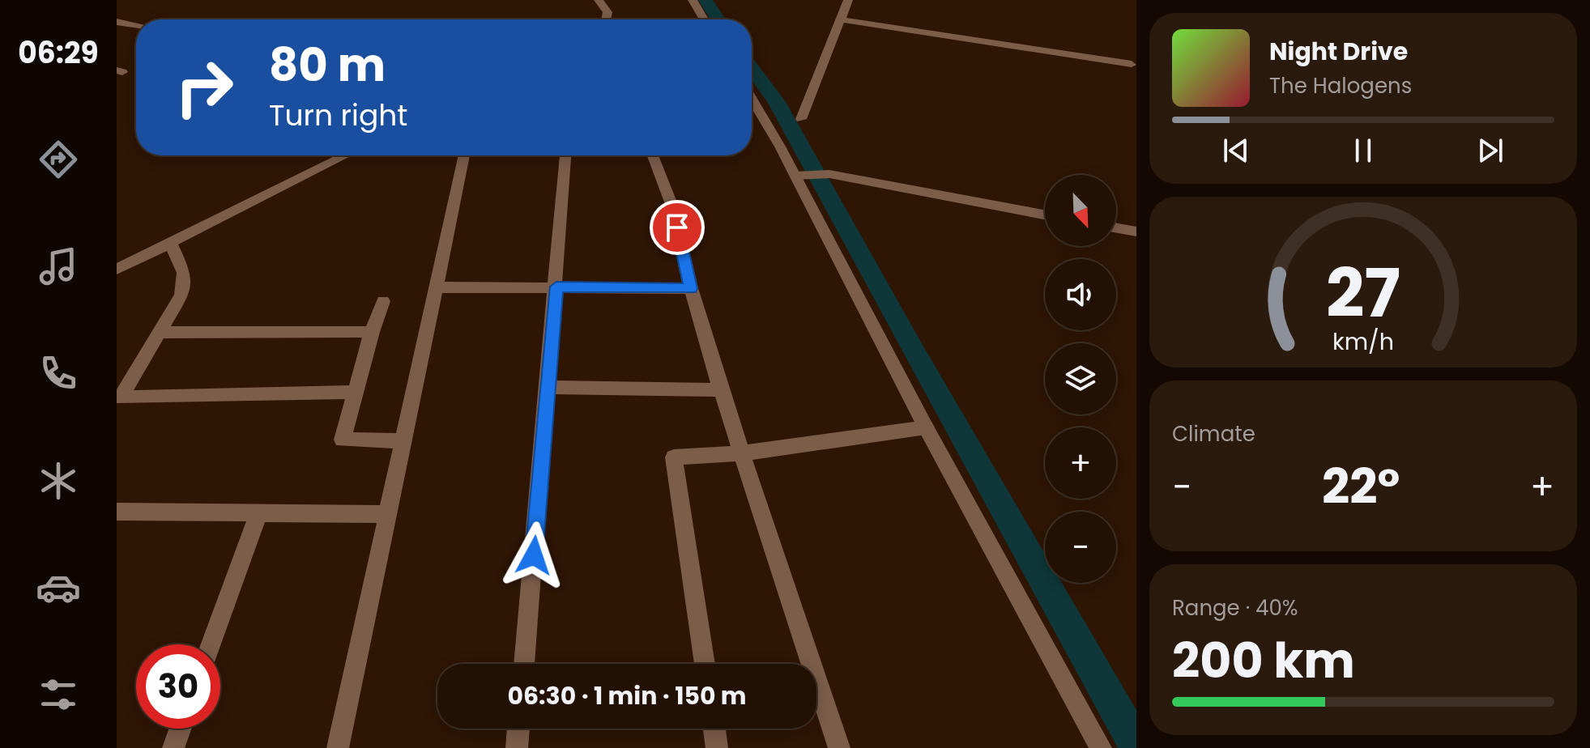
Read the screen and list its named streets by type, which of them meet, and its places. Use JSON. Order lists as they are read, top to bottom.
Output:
{
  "north": "bottom right",
  "page": {
    "tabs": "06:29",
    "turn": ["80 m", "Turn right"],
    "song": ["Night Drive", "The Halogens"],
    "map_buttons": ["+", "−"],
    "tile": [
      "Climate",
      ["Range · 40%", "200 km"]
    ],
    "heat": ["−", "22°", "+"],
    "limit": "30",
    "trip": "06:30 · 1 min · 150 m",
    "gauge": ["27", "km/h"]
  }
}
